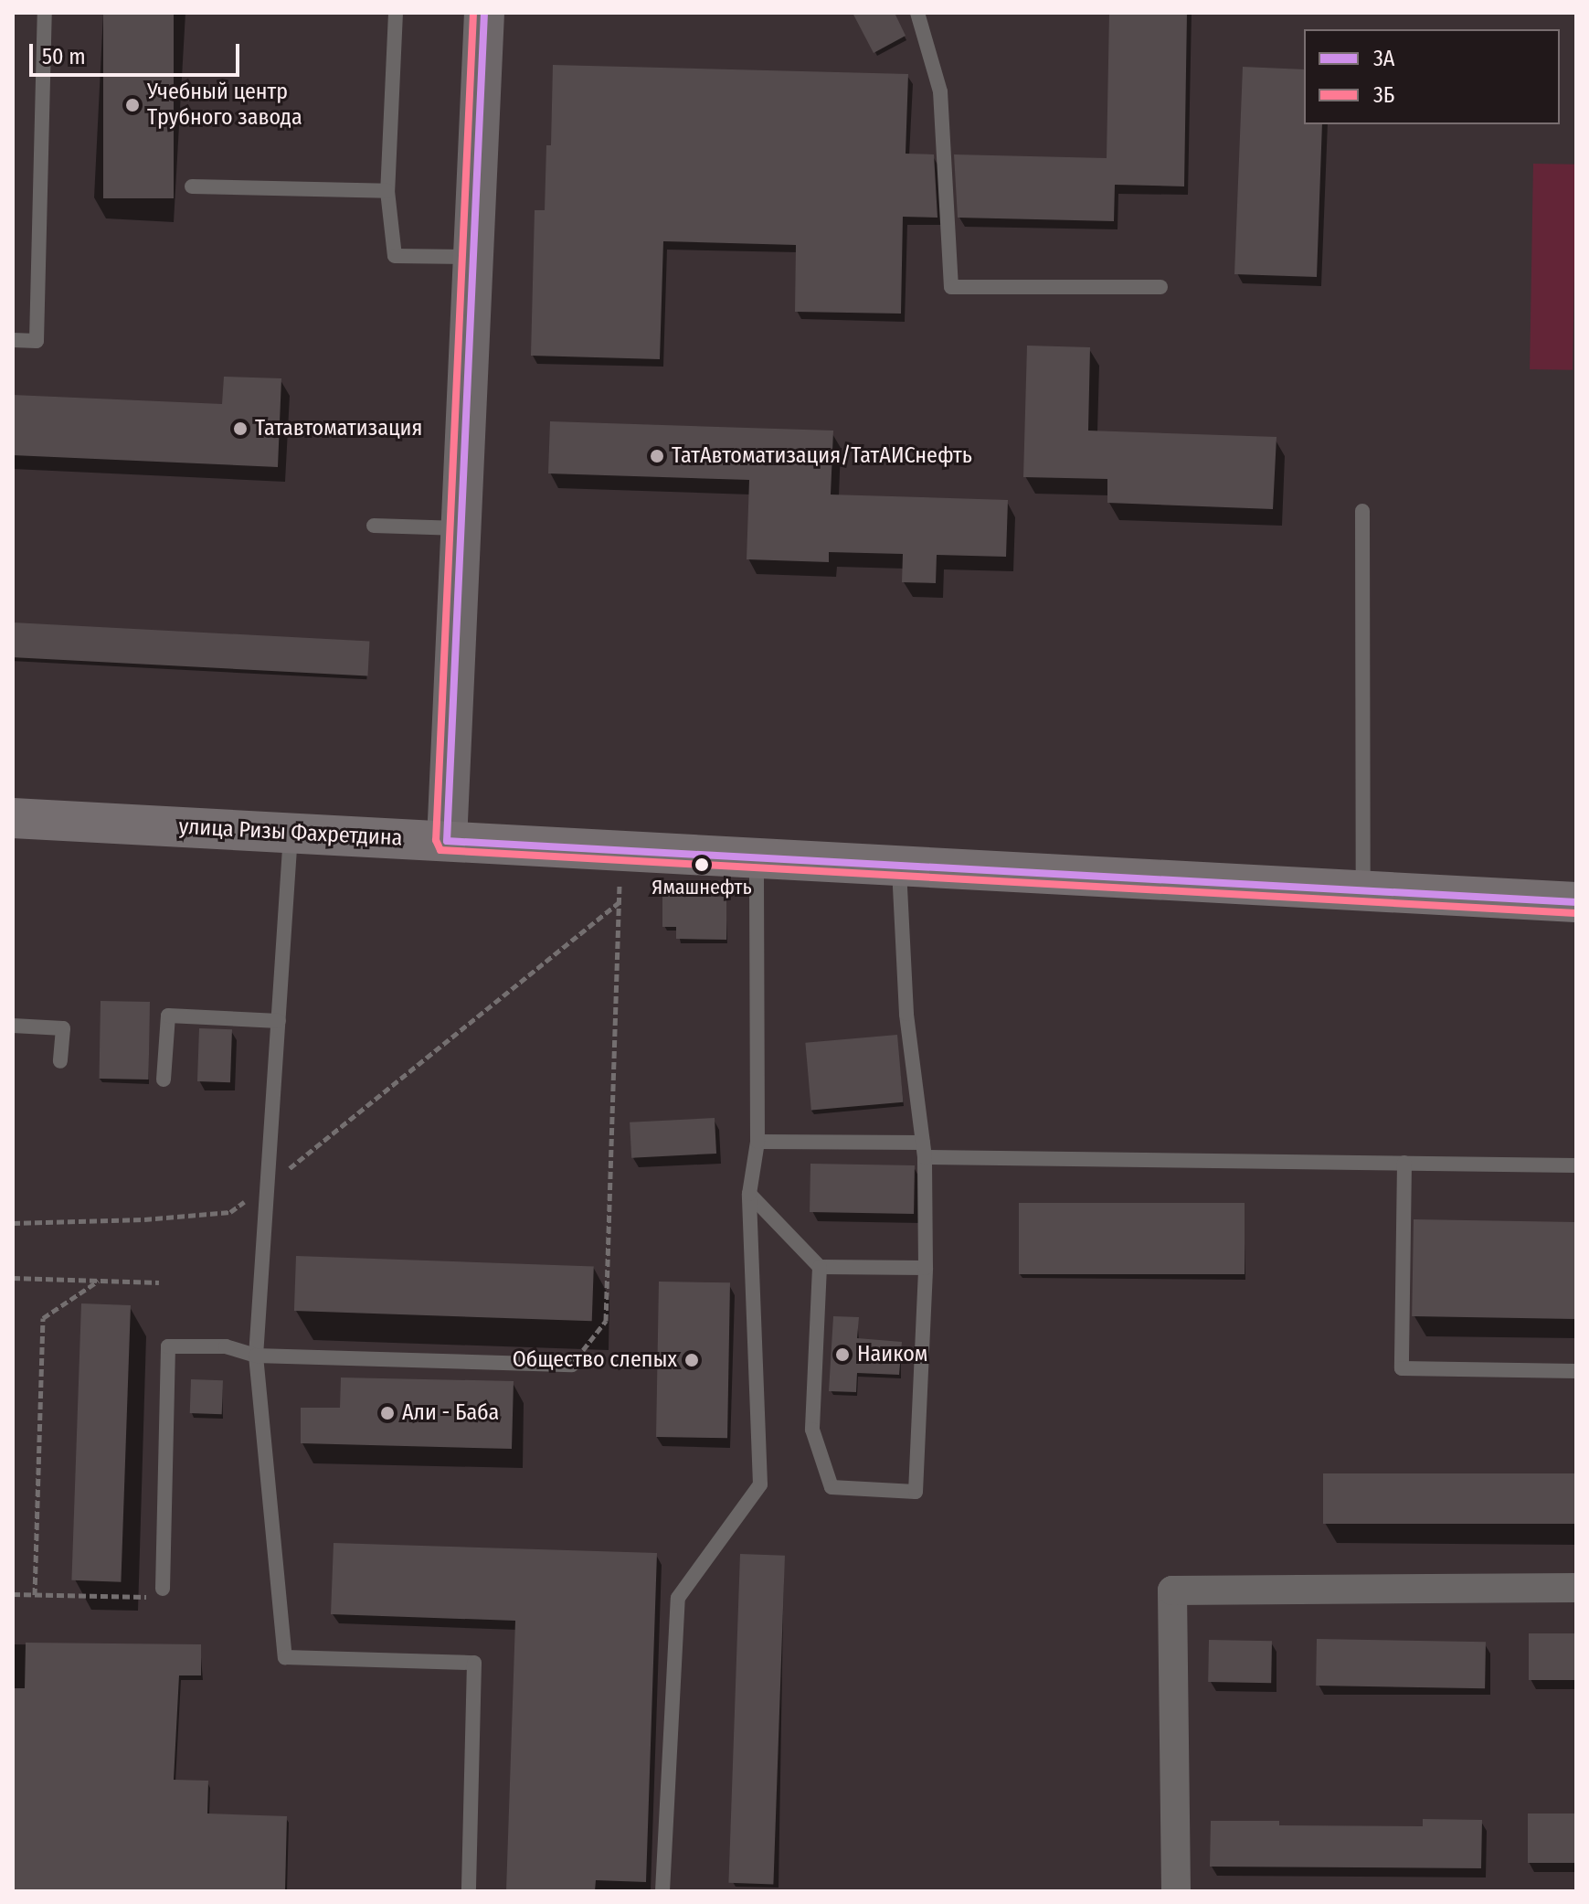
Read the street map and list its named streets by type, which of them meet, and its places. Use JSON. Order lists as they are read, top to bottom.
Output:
{
  "streets": {
    "main road": ["улица Ризы Фахретдина"]
  },
  "places": [
    "Учебный центр Трубного завода",
    "Татавтоматизация",
    "ТатАвтоматизация/ТатАИСнефть",
    "Ямашнефть",
    "Наиком",
    "Общество слепых",
    "Али - Баба"
  ],
  "lines": ["transit line 3А", "transit line 3Б"],
  "legend": ["3А", "3Б"],
  "scale_bar": "50 m"
}
